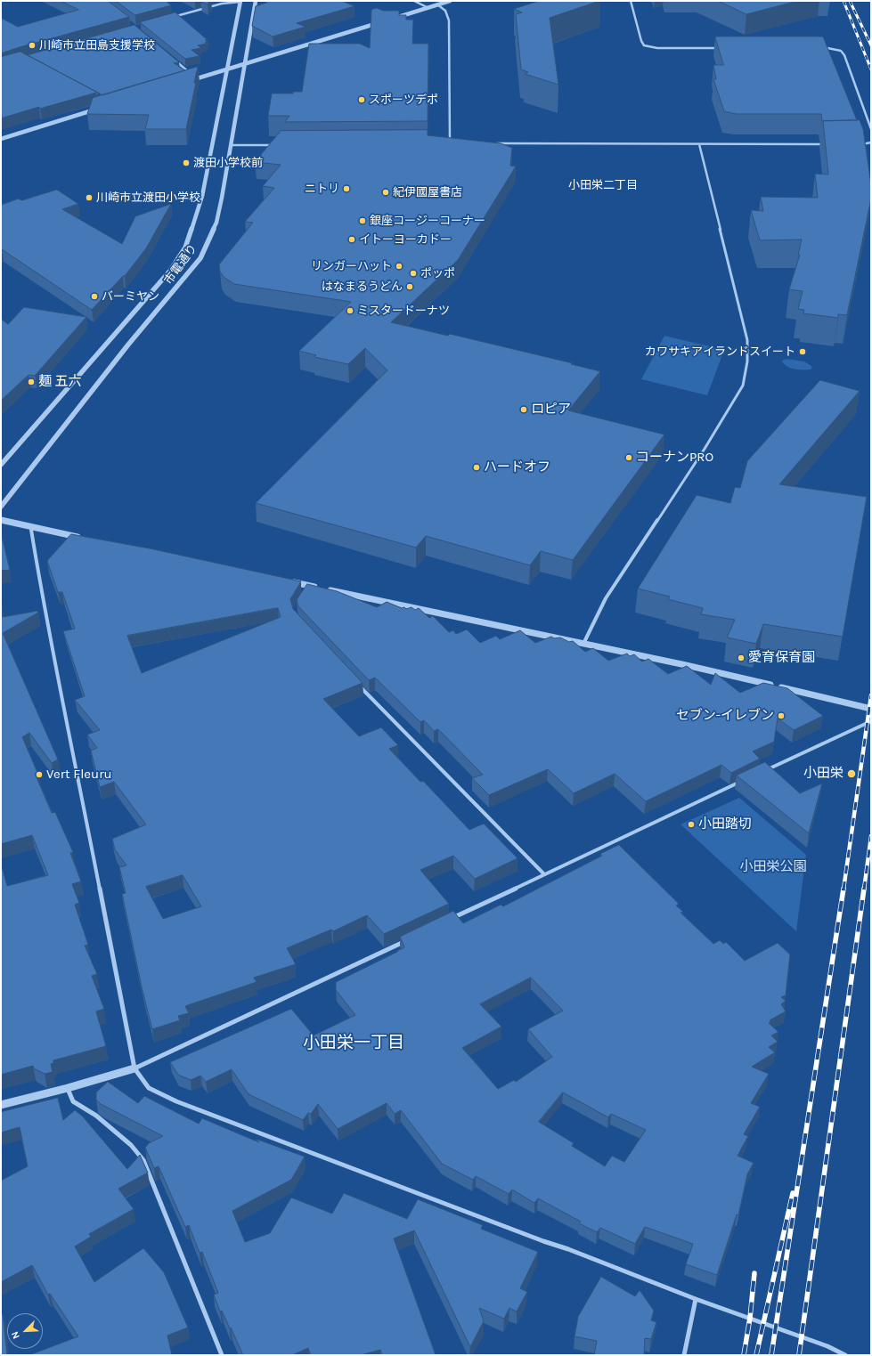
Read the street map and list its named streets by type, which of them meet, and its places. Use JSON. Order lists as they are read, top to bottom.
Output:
{
  "streets": {
    "street": ["市電通り"]
  },
  "districts": ["小田栄二丁目", "小田栄一丁目"],
  "parks": ["小田栄公園"],
  "places": [
    "川崎市立田島支援学校",
    "スポーツデポ",
    "渡田小学校前",
    "ニトリ",
    "紀伊國屋書店",
    "川崎市立渡田小学校",
    "銀座コージーコーナー",
    "イトーヨーカドー",
    "リンガーハット",
    "ポッポ",
    "はなまるうどん",
    "バーミヤン",
    "ミスタードーナツ",
    "カワサキアイランドスイート",
    "麺 五六",
    "ロピア",
    "コーナンPRO",
    "ハードオフ",
    "愛育保育園",
    "セブン-イレブン",
    "小田栄",
    "Vert Fleuru",
    "小田踏切"
  ],
  "north": "bottom left"
}
